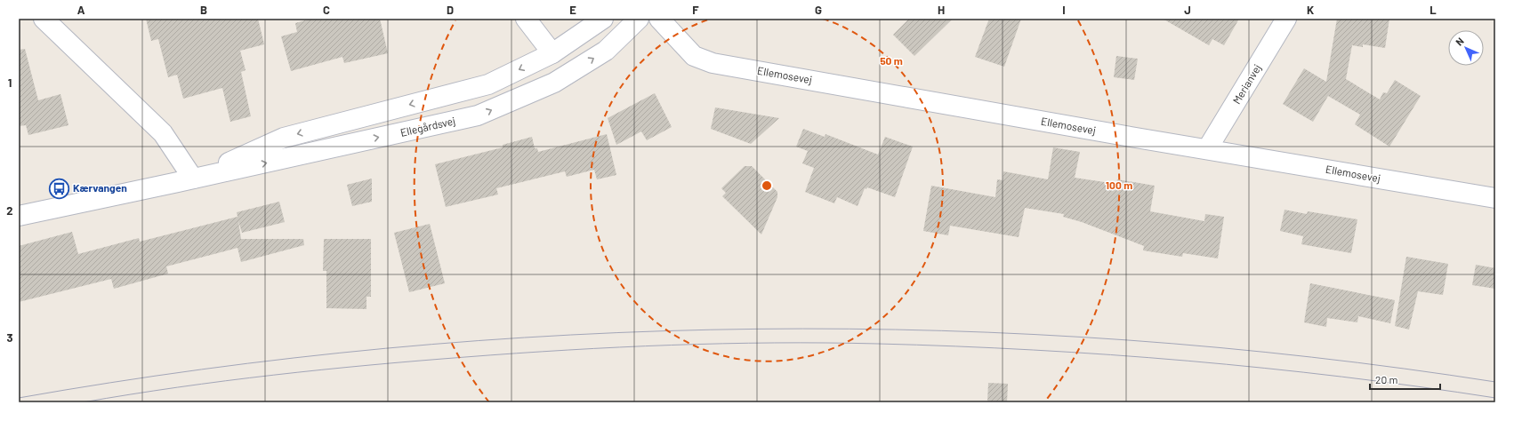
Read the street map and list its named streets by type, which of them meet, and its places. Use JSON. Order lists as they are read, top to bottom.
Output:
{
  "streets": {
    "street": ["Ellemosevej", "Merianvej", "Ellegårdsvej"]
  },
  "crossings": [
    ["Ellemosevej", "Merianvej"]
  ],
  "places": {
    "bus stop": ["Kærvangen"]
  },
  "scale_bar": "20 m",
  "north": "top left",
  "grid": {
    "columns": [
      "A",
      "B",
      "C",
      "D",
      "E",
      "F",
      "G",
      "H",
      "I",
      "J",
      "K",
      "L"
    ],
    "rows": ["1", "2", "3"]
  },
  "rings": ["50 m", "100 m"]
}
